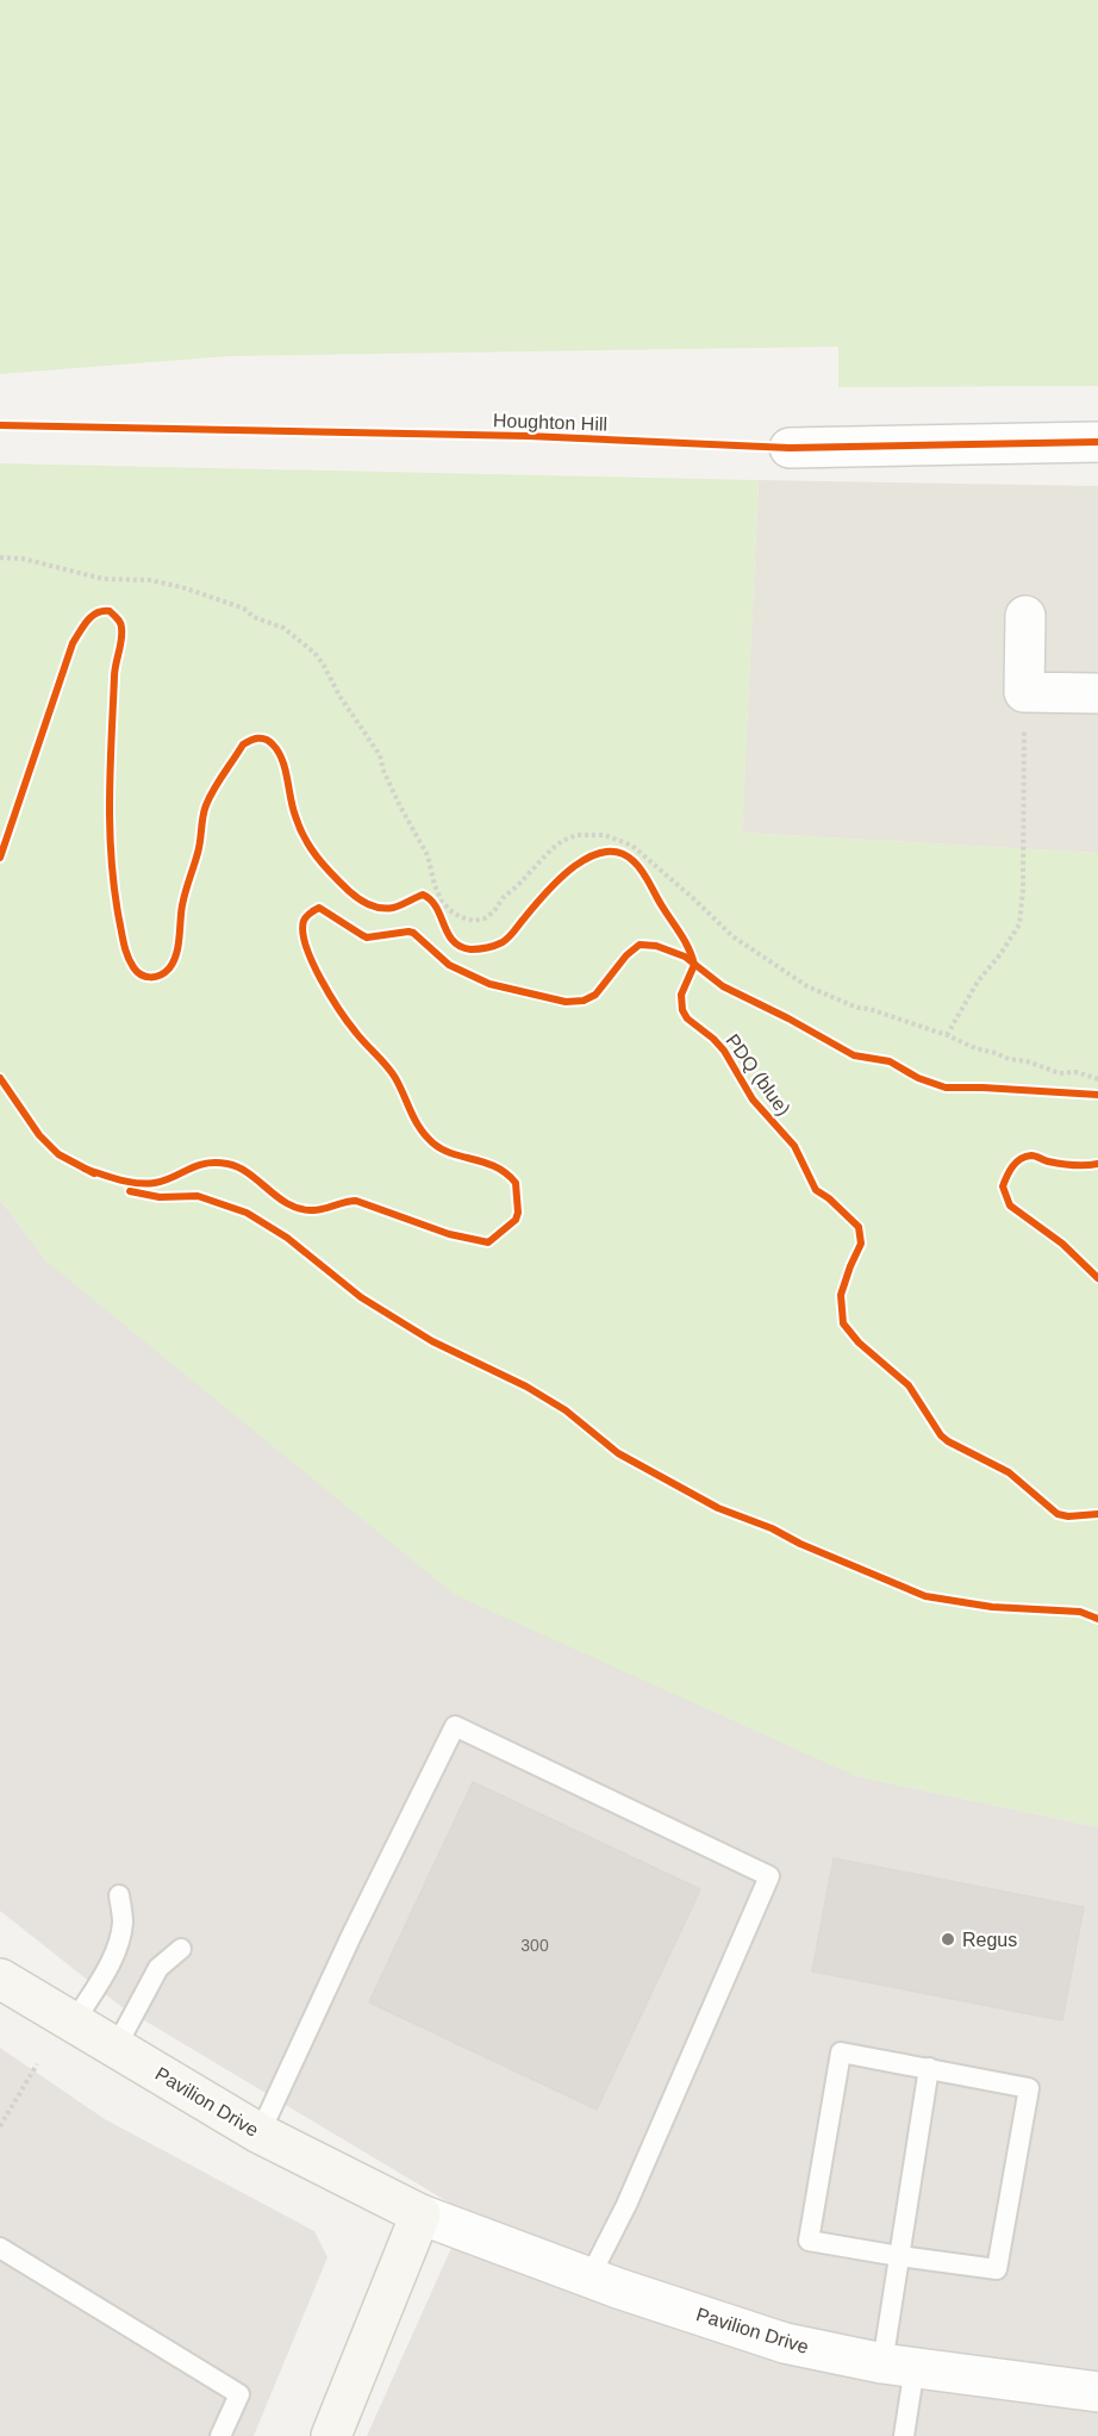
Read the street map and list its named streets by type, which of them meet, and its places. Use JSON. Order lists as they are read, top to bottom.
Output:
{
  "streets": {
    "street": ["Pavilion Drive"],
    "cycle path": ["Houghton Hill", "PDQ (blue)"]
  },
  "places": ["Regus"],
  "house_numbers": ["300"]
}
